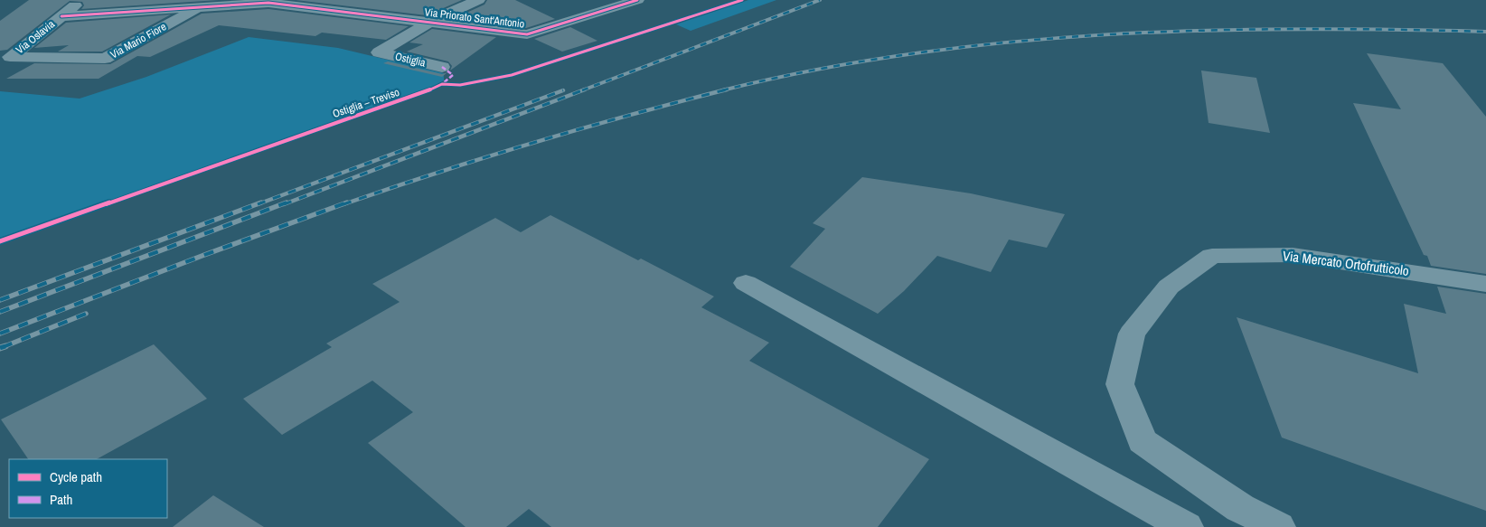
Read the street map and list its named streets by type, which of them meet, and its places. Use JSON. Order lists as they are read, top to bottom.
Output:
{
  "streets": {
    "street": [
      "Via Priorato Sant'Antonio",
      "Via Oslavia",
      "Via Mario Fiore",
      "Ostiglia",
      "Via Mercato Ortofrutticolo"
    ],
    "cycle path": ["Ostiglia – Treviso"]
  },
  "crossings": [
    ["Via Priorato Sant'Antonio", "Via Oslavia"],
    ["Via Priorato Sant'Antonio", "Via Mario Fiore"],
    ["Via Priorato Sant'Antonio", "Ostiglia"],
    ["Via Oslavia", "Via Mario Fiore"]
  ],
  "legend": ["Cycle path", "Path"]
}
